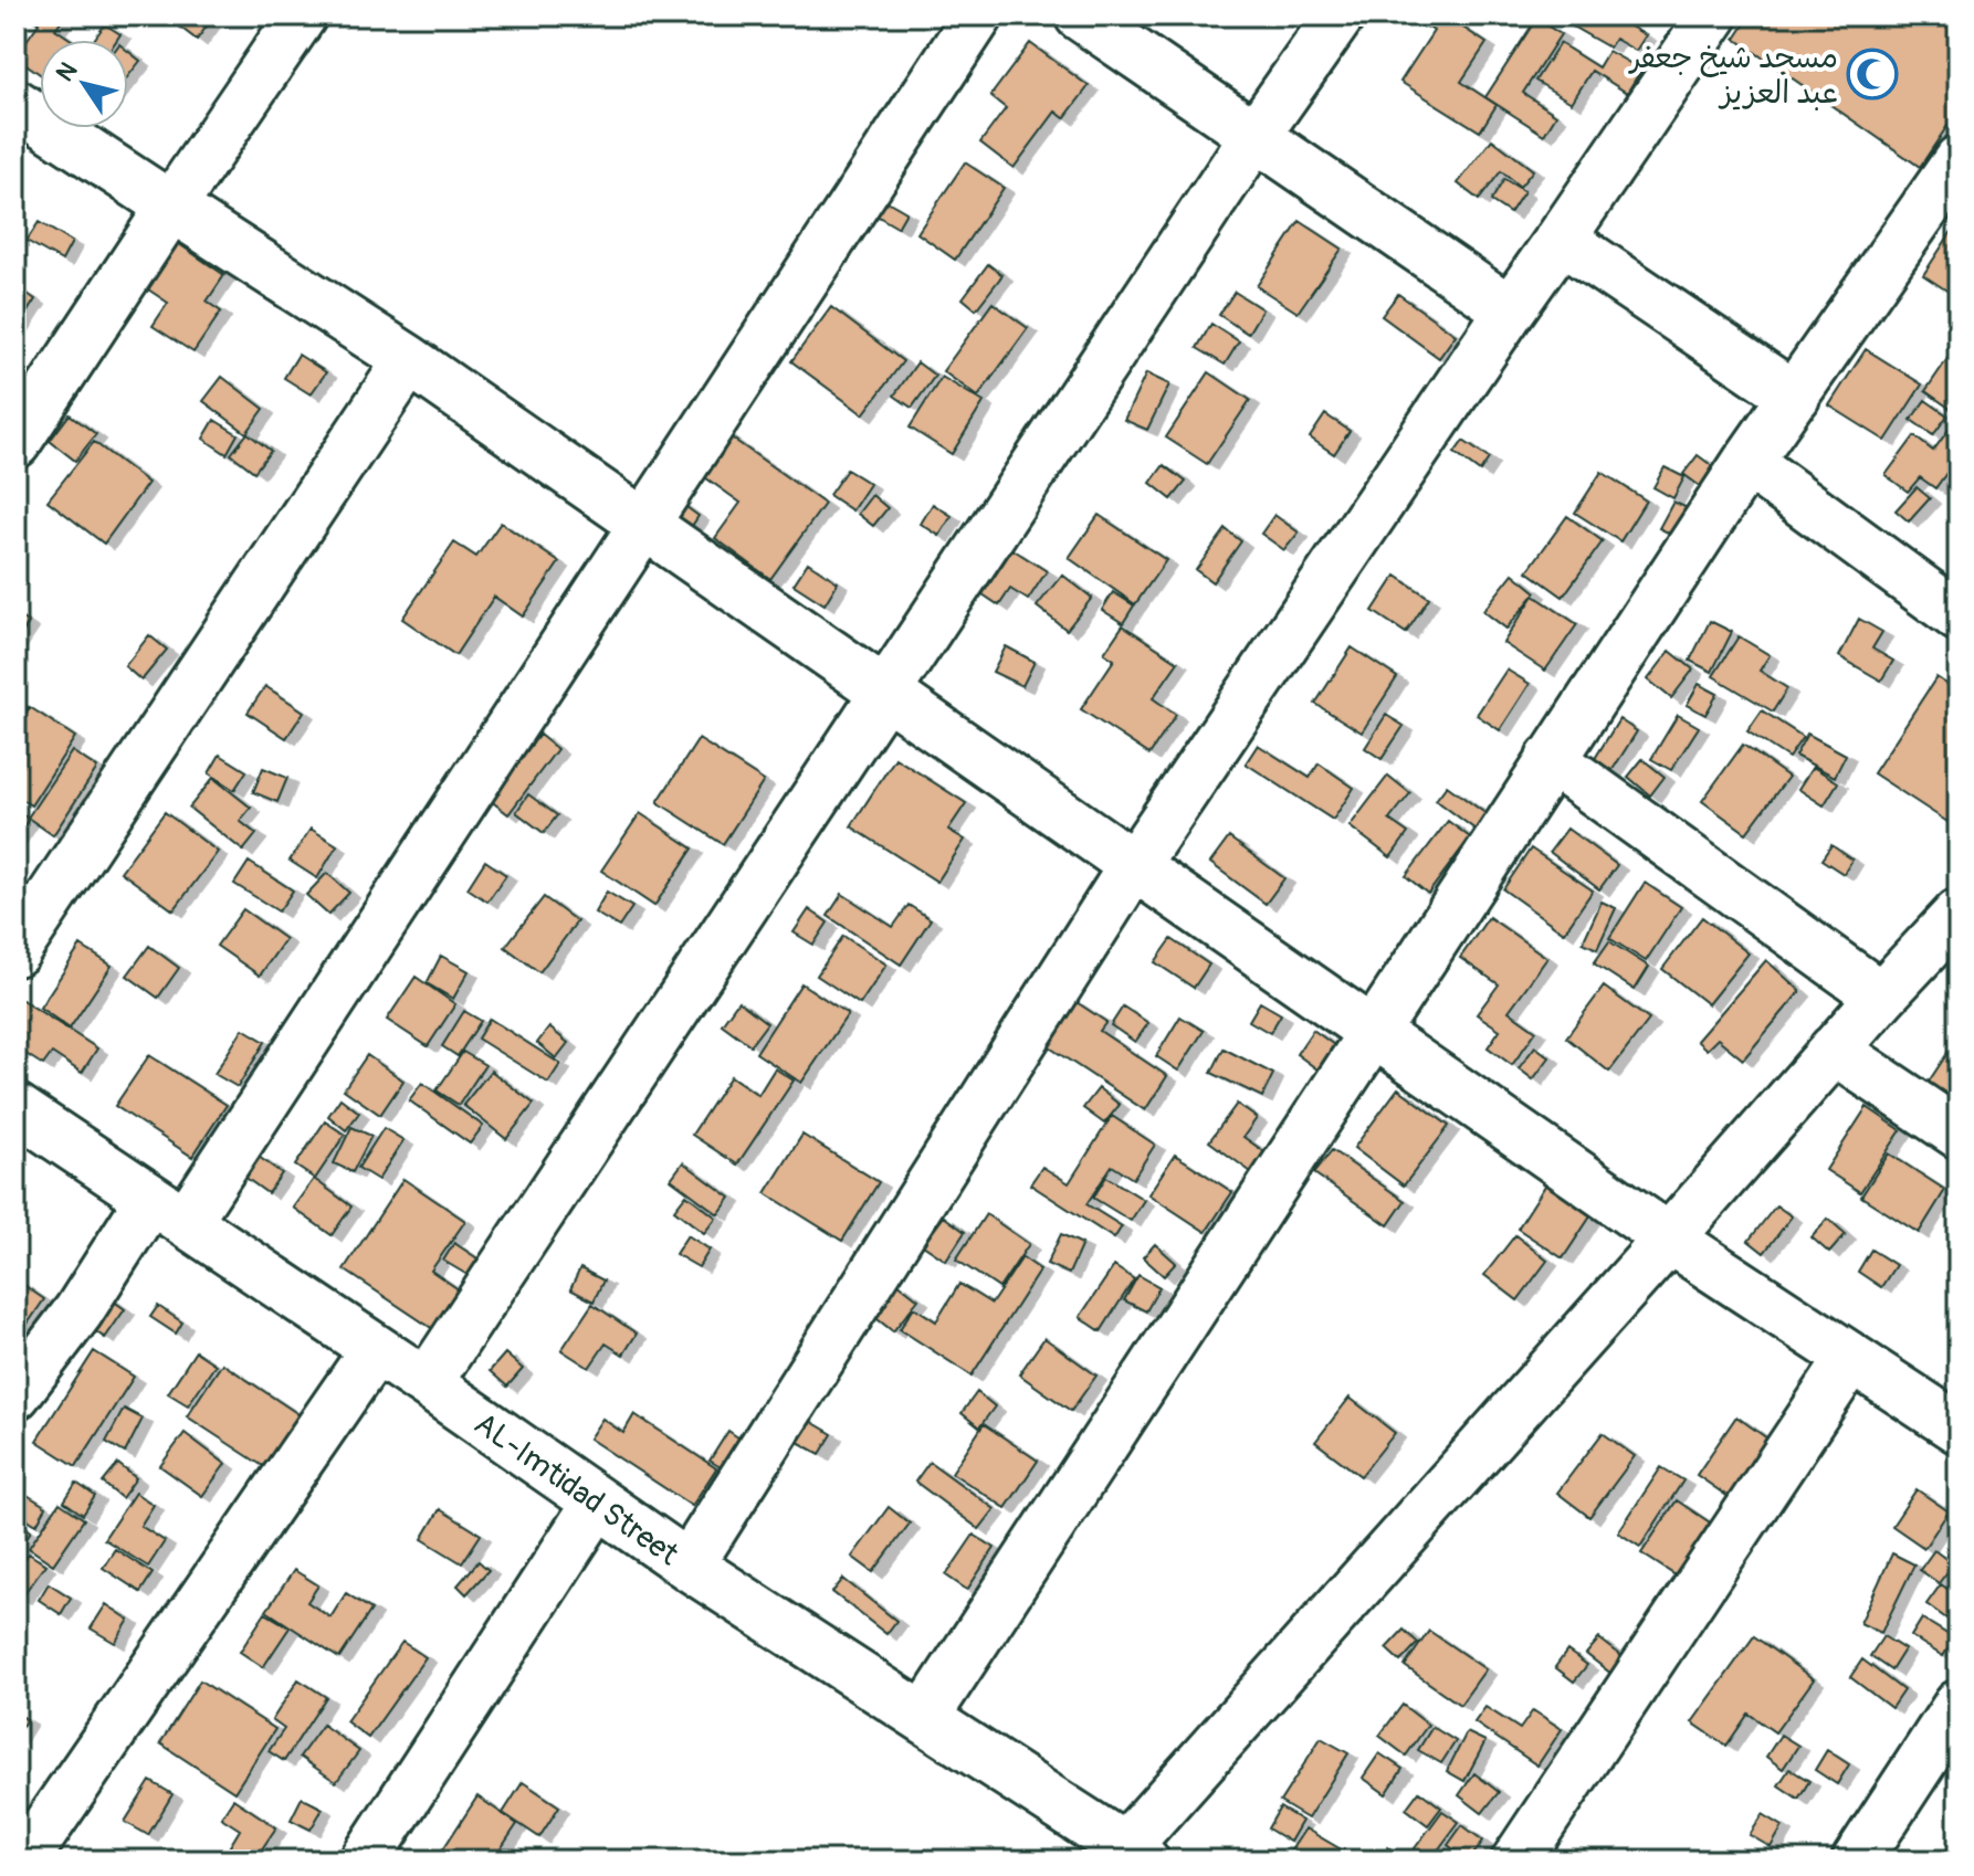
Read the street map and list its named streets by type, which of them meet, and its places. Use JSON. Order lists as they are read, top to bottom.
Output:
{
  "streets": {
    "street": ["AL-Imtidad Street"]
  },
  "places": {
    "mosque": ["مسجد شيخ جعفر عبد العزيز"]
  },
  "north": "top left"
}
